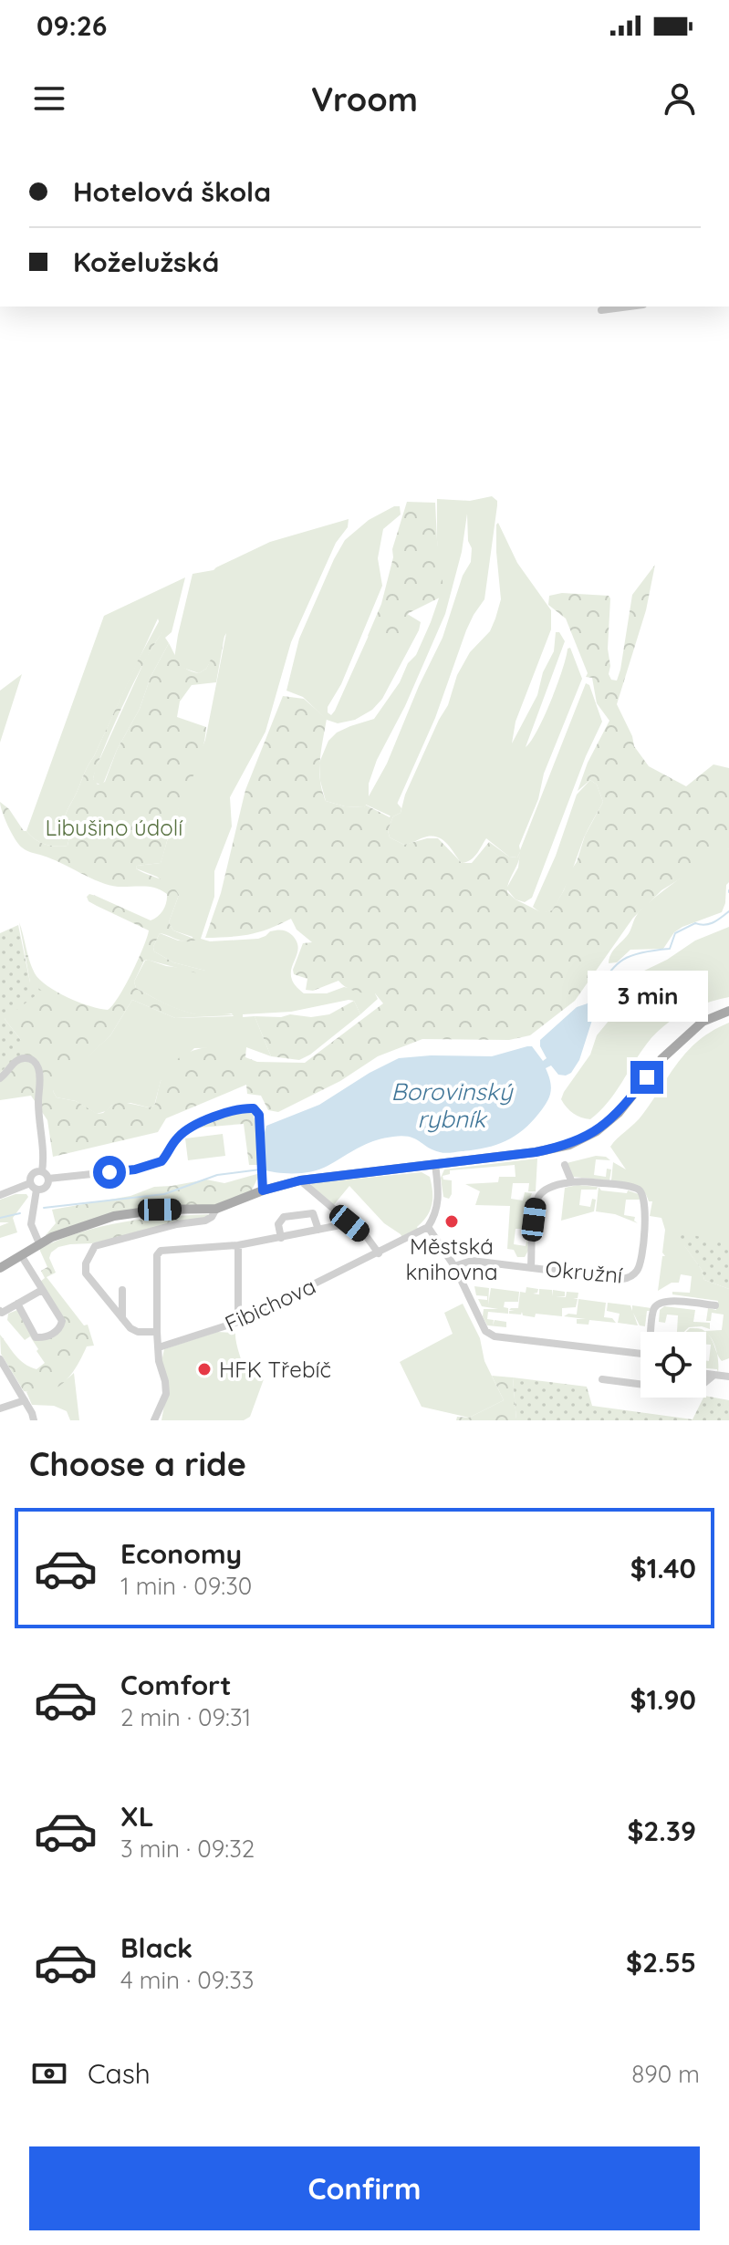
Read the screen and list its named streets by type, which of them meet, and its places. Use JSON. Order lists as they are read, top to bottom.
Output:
{
  "streets": {
    "street": ["Okružní", "Fibichova"]
  },
  "water": ["Borovinský rybník"],
  "parks": ["Libušino údolí"],
  "places": ["Městská knihovna", "HFK Třebíč"],
  "page": {
    "status": "09:26",
    "header": "Vroom",
    "banner": ["Hotelová škola", "Koželužská"],
    "bubble": "3 min",
    "heading": "Choose a ride",
    "list": [
      {
        "name": "Economy",
        "note": "1 min · 09:30",
        "value": "$1.40"
      },
      {
        "name": "Comfort",
        "note": "2 min · 09:31",
        "value": "$1.90"
      },
      {
        "name": "XL",
        "note": "3 min · 09:32",
        "value": "$2.39"
      },
      {
        "name": "Black",
        "note": "4 min · 09:33",
        "value": "$2.55"
      }
    ],
    "pay": ["Cash", "890 m"],
    "buttons": "Confirm"
  }
}
